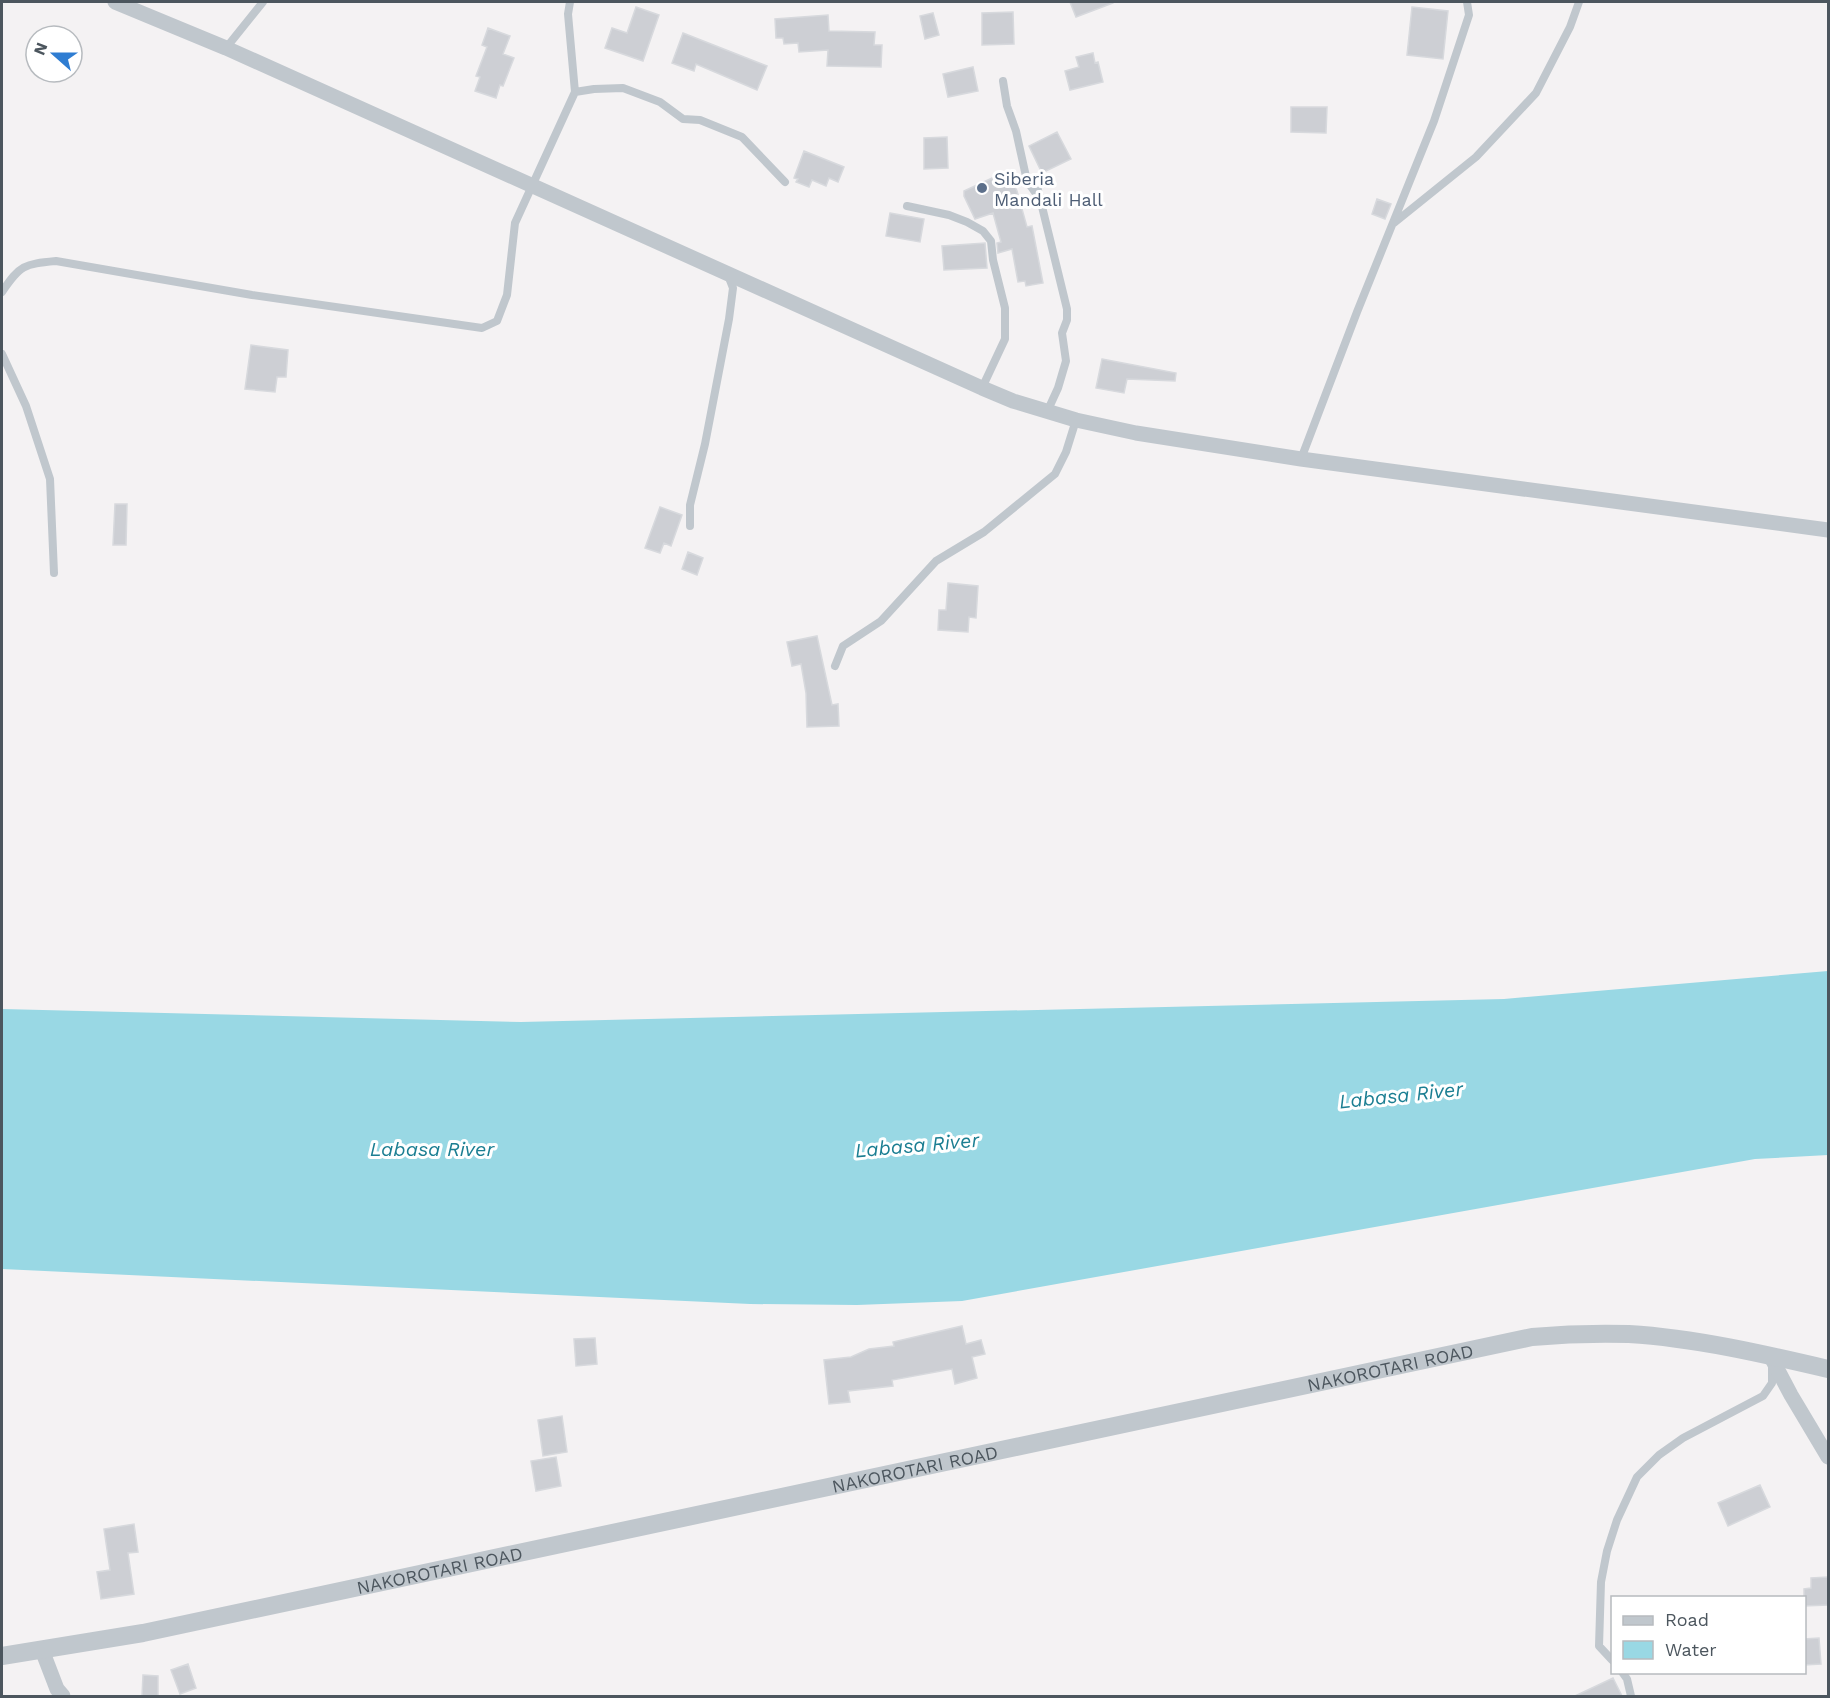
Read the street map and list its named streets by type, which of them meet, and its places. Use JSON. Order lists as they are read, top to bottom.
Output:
{
  "streets": {
    "street": ["NAKOROTARI ROAD"]
  },
  "water": ["Labasa River"],
  "places": ["Siberia Mandali Hall"],
  "legend": ["Road", "Water"],
  "north": "left"
}
